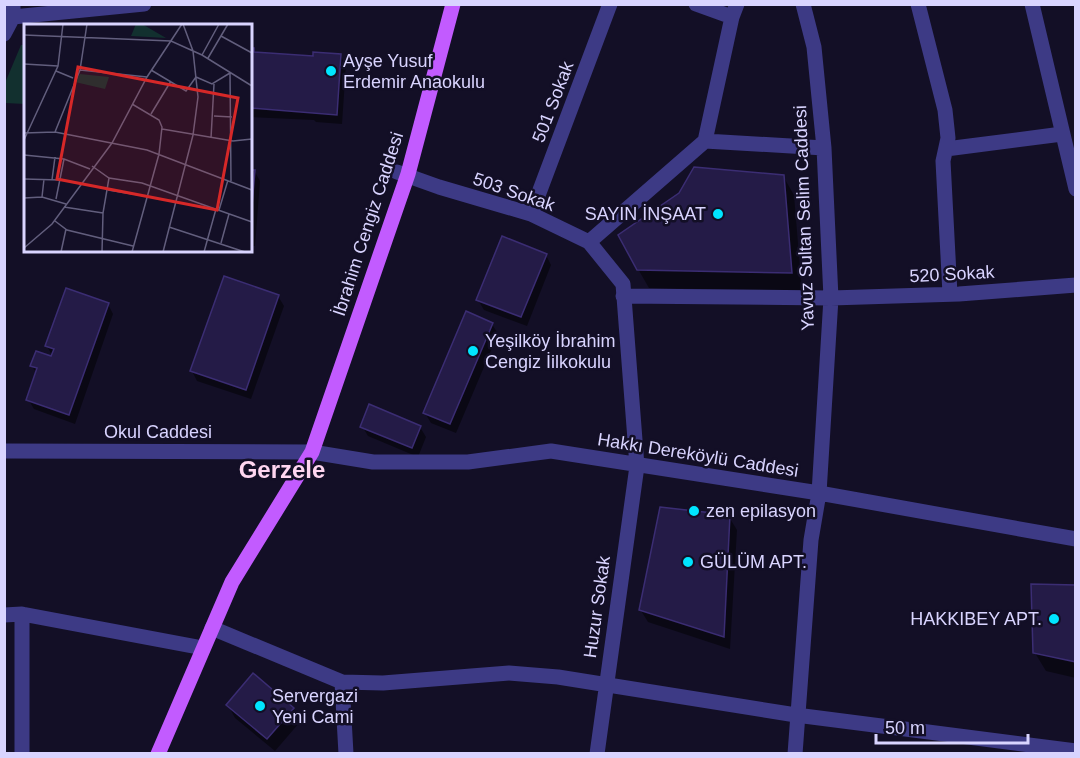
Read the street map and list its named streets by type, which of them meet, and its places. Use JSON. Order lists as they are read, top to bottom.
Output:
{
  "streets": {
    "main road": ["İbrahim Cengiz Caddesi"],
    "street": [
      "501 Sokak",
      "503 Sokak",
      "Yavuz Sultan Selim Caddesi",
      "520 Sokak",
      "Okul Caddesi",
      "Hakkı Dereköylü Caddesi",
      "Huzur Sokak"
    ]
  },
  "crossings": [
    ["501 Sokak", "503 Sokak"],
    ["503 Sokak", "İbrahim Cengiz Caddesi"],
    ["503 Sokak", "520 Sokak"],
    ["503 Sokak", "Hakkı Dereköylü Caddesi"],
    ["503 Sokak", "Huzur Sokak"],
    ["Yavuz Sultan Selim Caddesi", "520 Sokak"],
    ["Yavuz Sultan Selim Caddesi", "Hakkı Dereköylü Caddesi"],
    ["İbrahim Cengiz Caddesi", "Okul Caddesi"],
    ["İbrahim Cengiz Caddesi", "Hakkı Dereköylü Caddesi"],
    ["Okul Caddesi", "Hakkı Dereköylü Caddesi"],
    ["Hakkı Dereköylü Caddesi", "Huzur Sokak"]
  ],
  "districts": ["Gerzele"],
  "places": [
    "Ayşe Yusuf Erdemir Anaokulu",
    "SAYIN İNŞAAT",
    "Yeşilköy İbrahim Cengiz İilkokulu",
    "zen epilasyon",
    "GÜLÜM APT.",
    "HAKKIBEY APT.",
    "Servergazi Yeni Cami"
  ],
  "scale_bar": "50 m"
}
